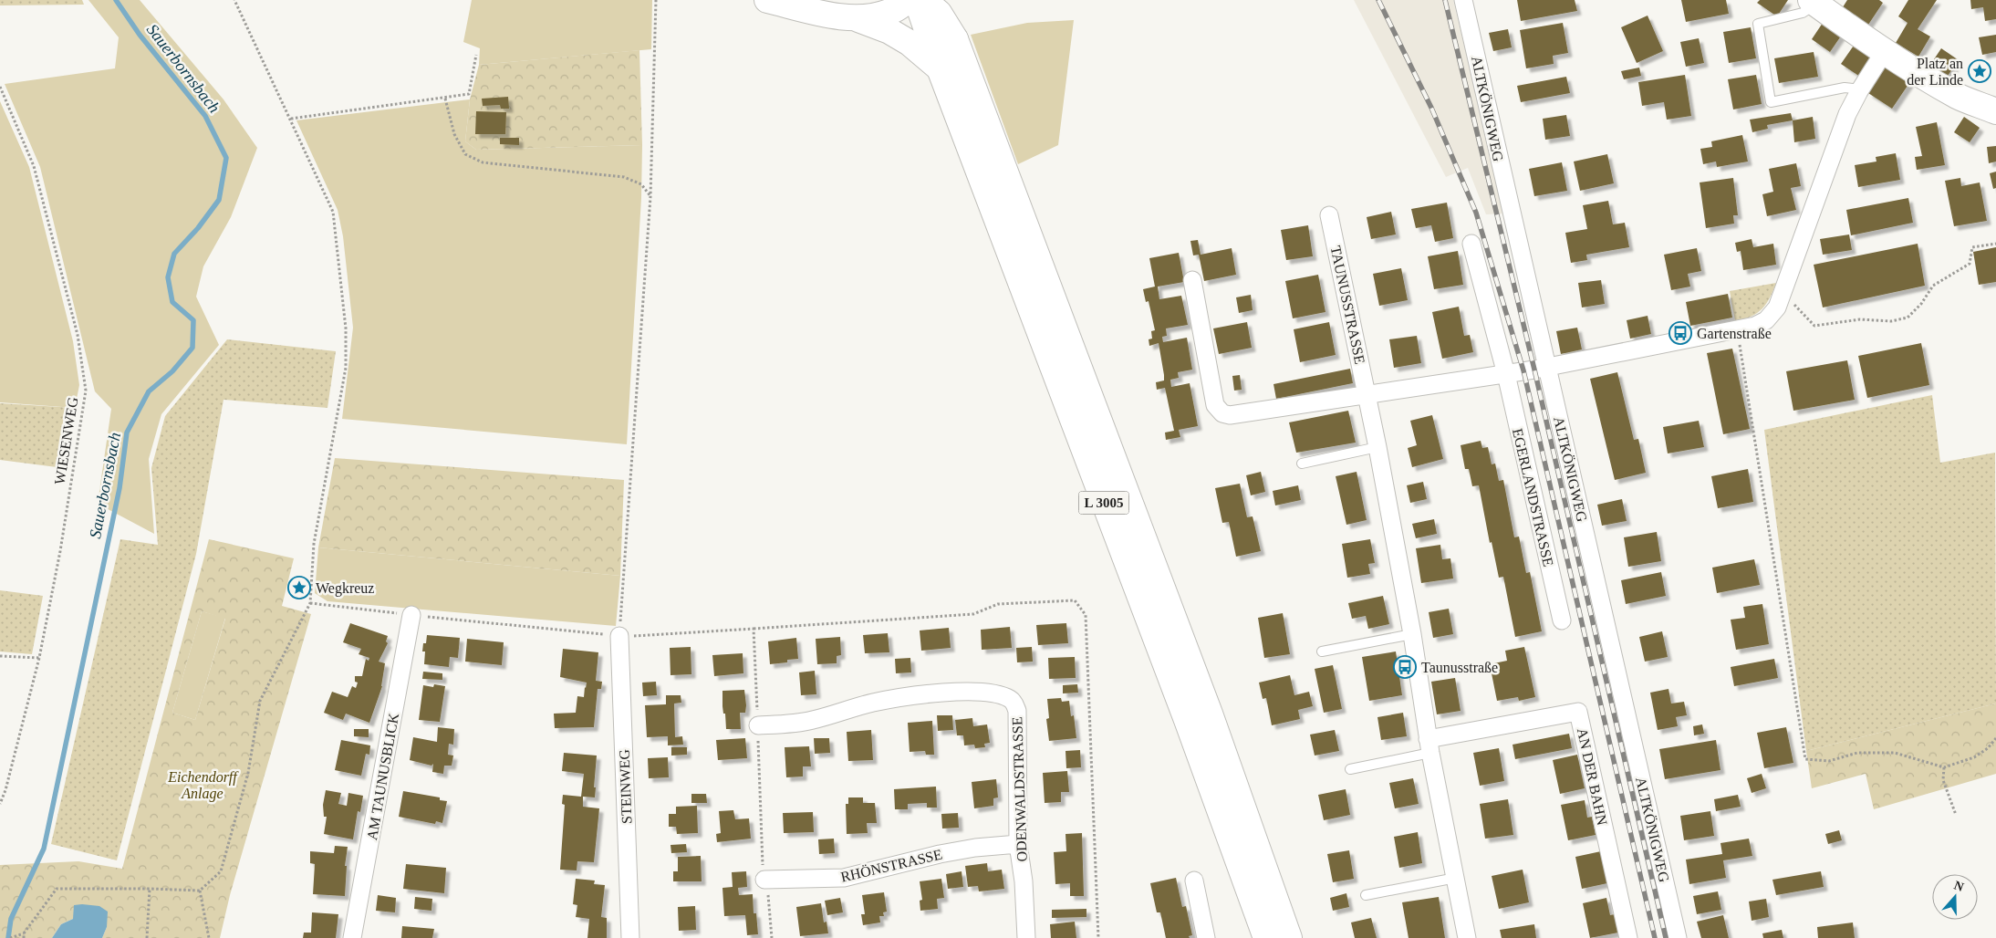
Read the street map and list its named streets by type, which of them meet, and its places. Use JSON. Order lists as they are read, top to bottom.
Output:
{
  "streets": {
    "main road": ["L 3005"],
    "street": [
      "ALTKÖNIGWEG",
      "TAUNUSSTRASSE",
      "EGERLANDSTRASSE",
      "AM TAUNUSBLICK",
      "AN DER BAHN",
      "STEINWEG",
      "ODENWALDSTRASSE",
      "RHÖNSTRASSE"
    ],
    "path": ["WIESENWEG"]
  },
  "crossings": [
    ["TAUNUSSTRASSE", "AN DER BAHN"],
    ["ODENWALDSTRASSE", "RHÖNSTRASSE"]
  ],
  "water": ["Sauerbornsbach"],
  "parks": ["Eichendorff Anlage"],
  "places": {
    "place": ["Platz an der Linde", "Wegkreuz"],
    "bus stop": ["Gartenstraße", "Taunusstraße"]
  },
  "north": "top"
}
